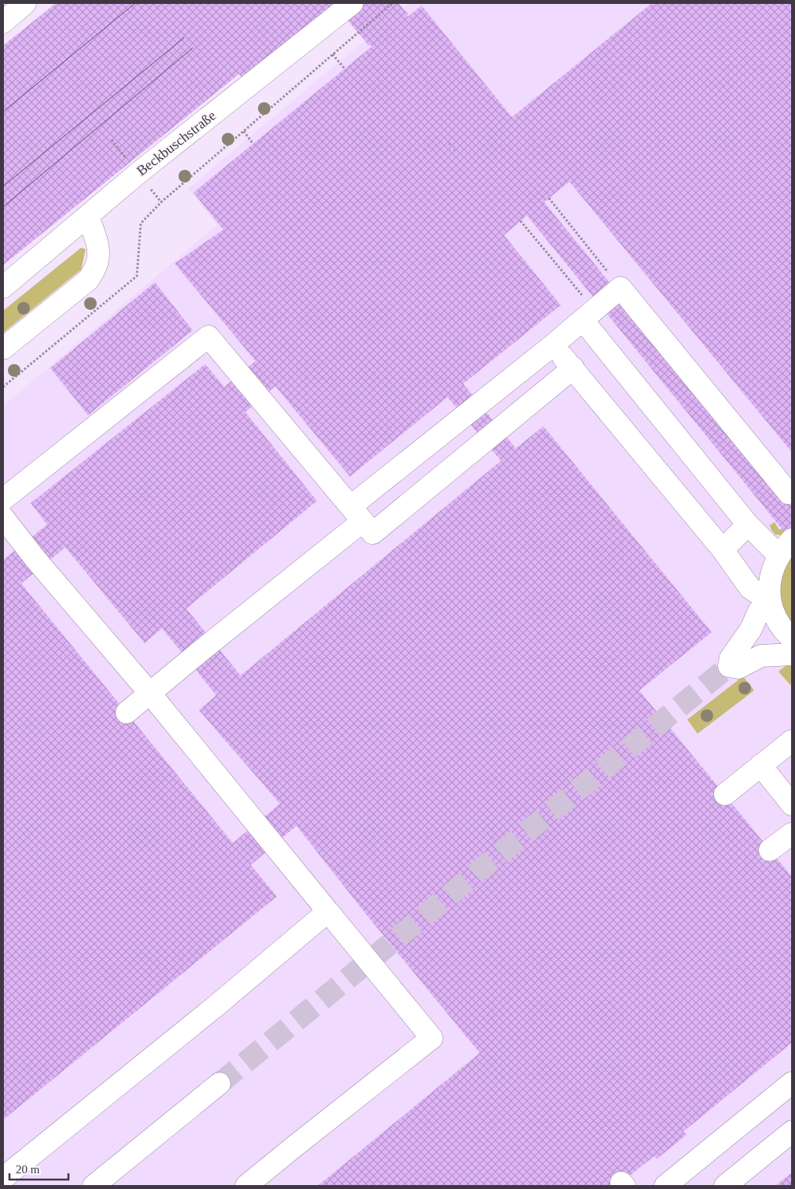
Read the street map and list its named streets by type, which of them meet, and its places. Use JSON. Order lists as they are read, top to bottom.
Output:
{
  "streets": {
    "lane": ["Beckbuschstraße"]
  },
  "scale_bar": "20 m"
}
